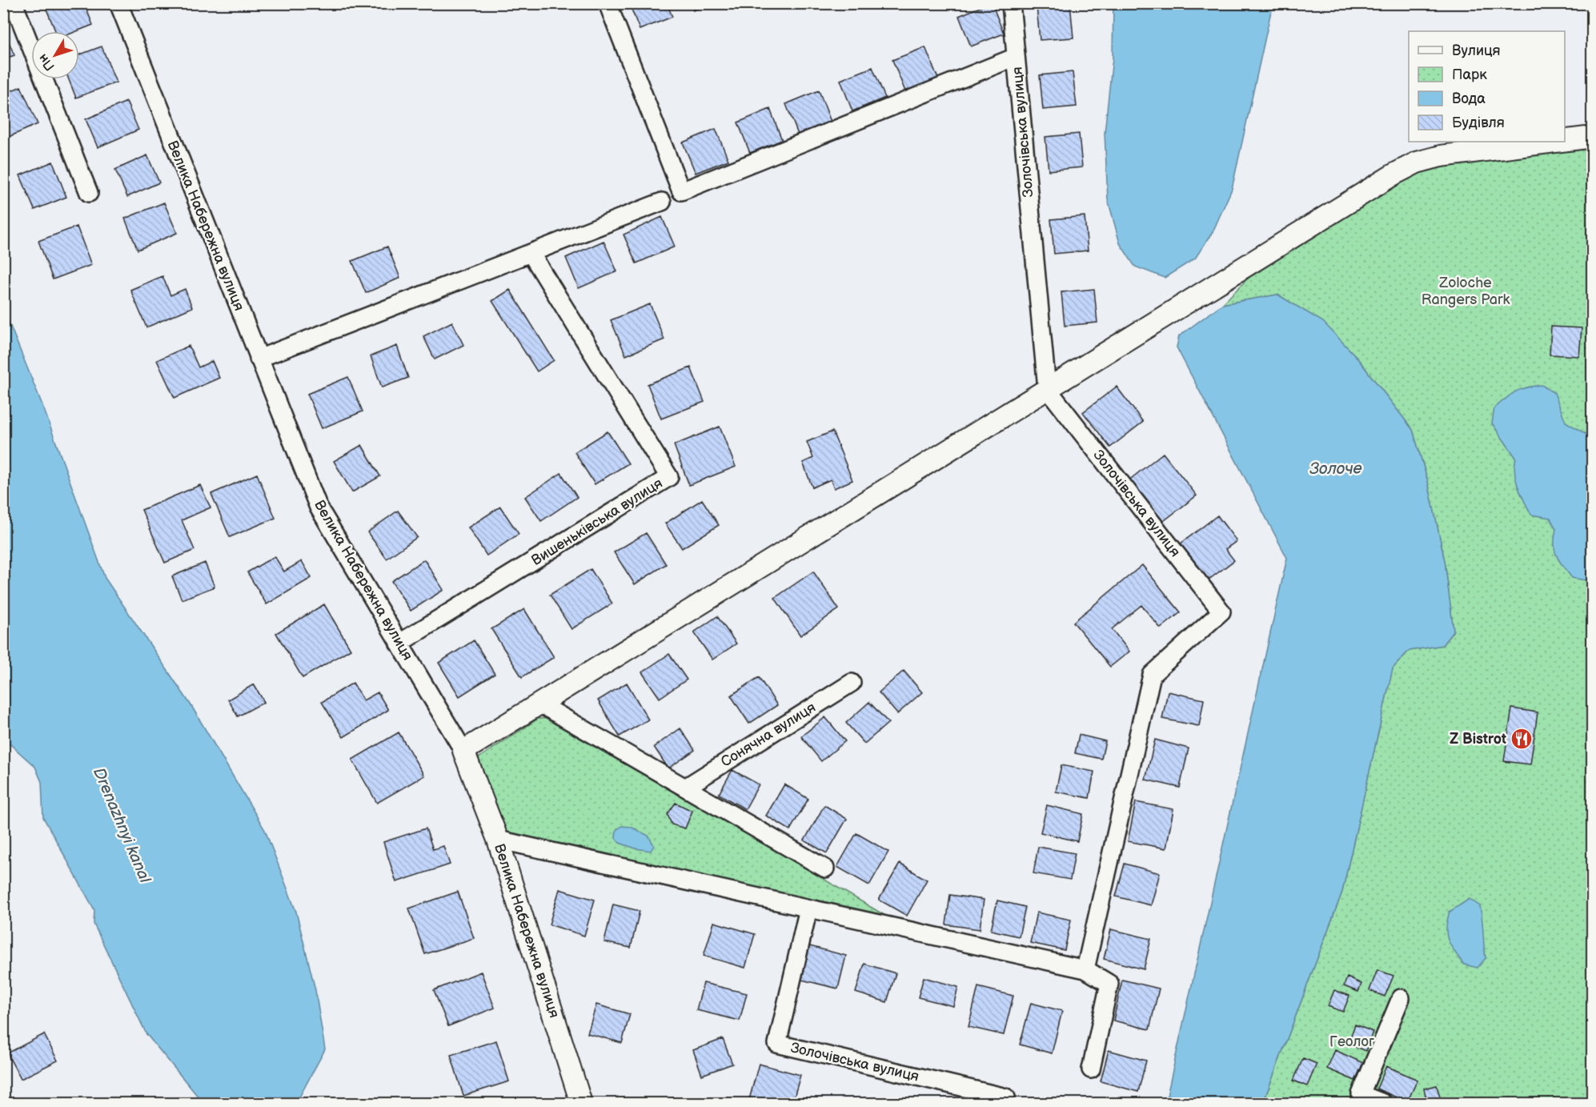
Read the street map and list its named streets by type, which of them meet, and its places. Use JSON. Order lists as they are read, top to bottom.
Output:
{
  "streets": {
    "street": [
      "Золочівська вулиця",
      "Велика Набережна вулиця",
      "Вишеньківська вулиця",
      "Сонячна вулиця"
    ]
  },
  "crossings": [
    ["Велика Набережна вулиця", "Вишеньківська вулиця"]
  ],
  "water": ["Золоче", "Drenazhnyi kanal"],
  "parks": ["Zoloche Rangers Park", "Геолог"],
  "places": {
    "restaurant": ["Z Bistrot"]
  },
  "legend": [
    "Вулиця",
    "Парк",
    "Вода",
    "Будівля"
  ],
  "north": "bottom left"
}
